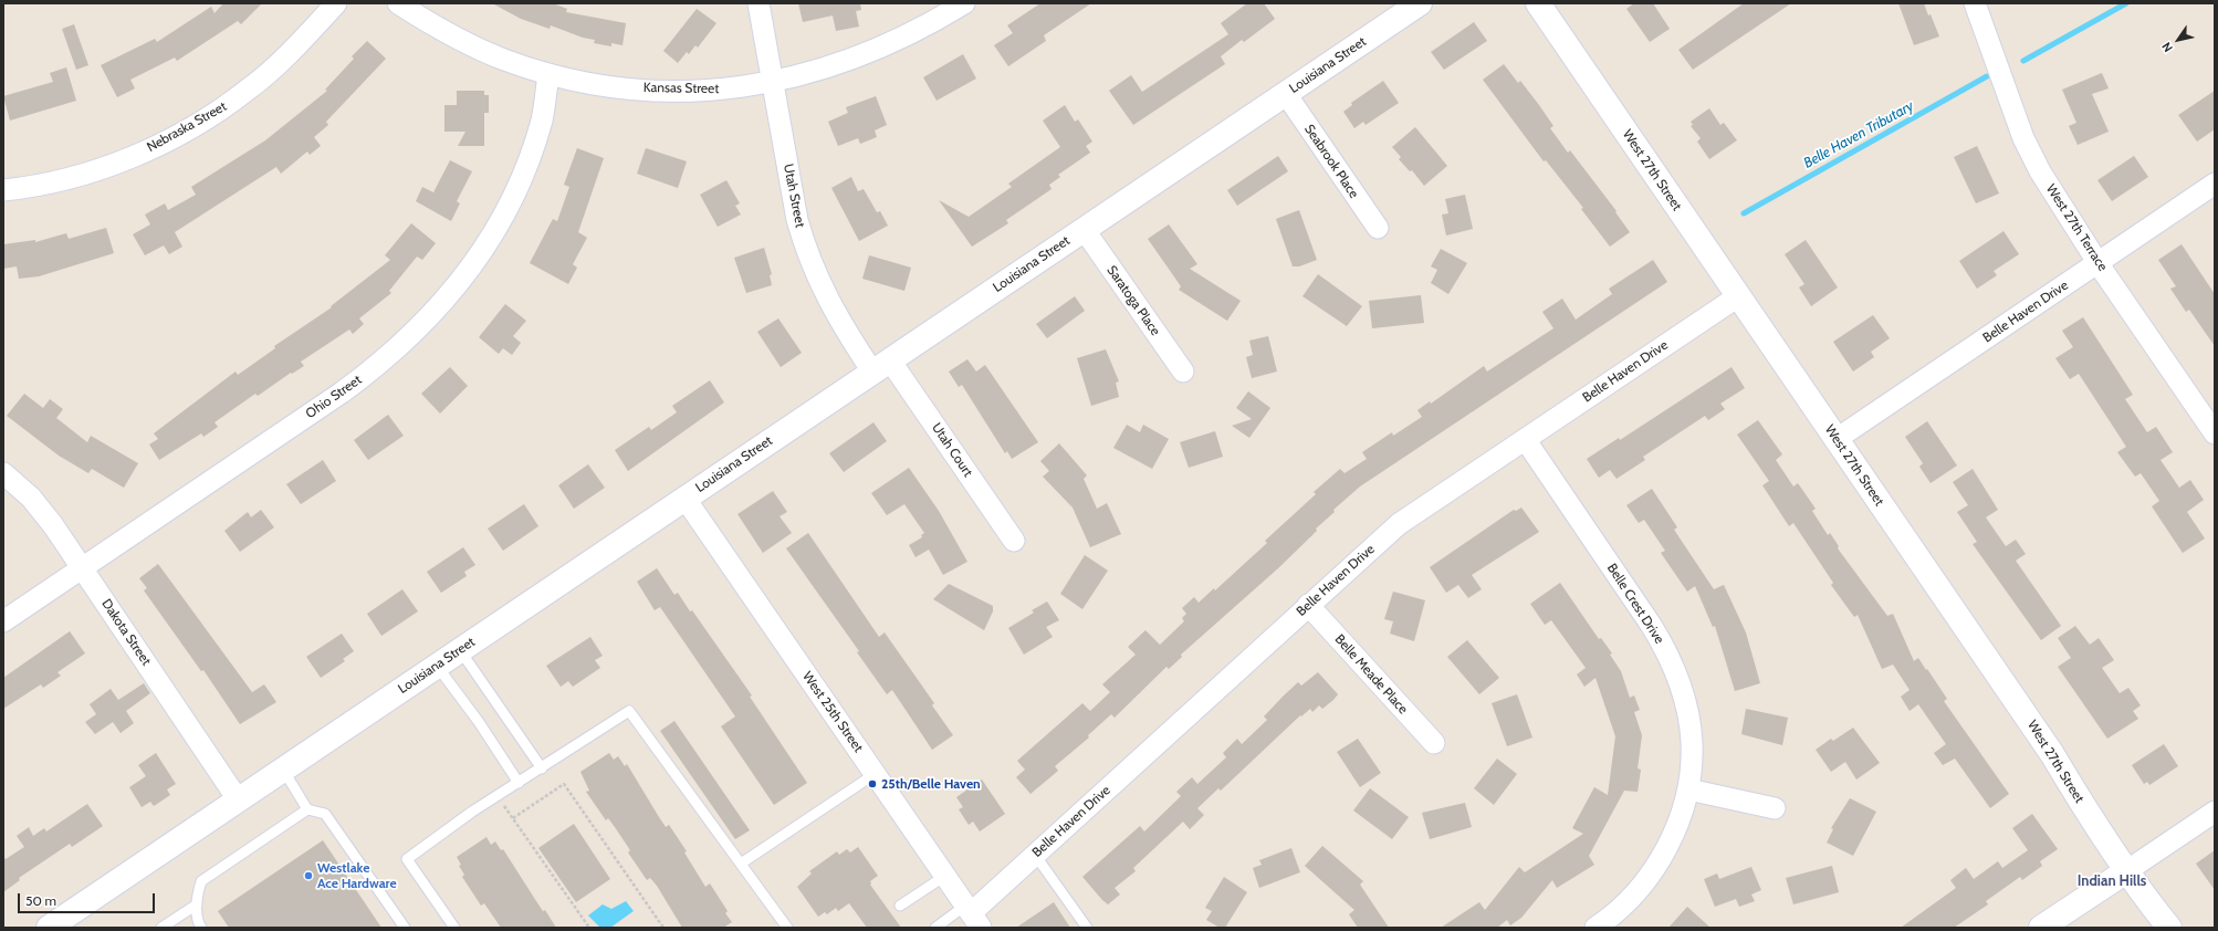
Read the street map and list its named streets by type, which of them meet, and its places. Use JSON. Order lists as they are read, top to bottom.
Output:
{
  "streets": {
    "main road": ["Louisiana Street", "West 27th Street"],
    "street": [
      "Kansas Street",
      "Nebraska Street",
      "Seabrook Place",
      "Utah Street",
      "West 27th Terrace",
      "Saratoga Place",
      "Belle Haven Drive",
      "Ohio Street",
      "Utah Court",
      "Belle Crest Drive",
      "Dakota Street",
      "Belle Meade Place",
      "West 25th Street"
    ]
  },
  "crossings": [
    ["Louisiana Street", "Seabrook Place"],
    ["Louisiana Street", "Utah Street"],
    ["Louisiana Street", "Saratoga Place"],
    ["Louisiana Street", "Utah Court"],
    ["Louisiana Street", "Dakota Street"],
    ["Louisiana Street", "West 25th Street"],
    ["Kansas Street", "Utah Street"],
    ["Kansas Street", "Ohio Street"],
    ["West 27th Street", "Belle Haven Drive"],
    ["Utah Street", "Utah Court"],
    ["West 27th Terrace", "Belle Haven Drive"],
    ["Belle Haven Drive", "Belle Crest Drive"],
    ["Belle Haven Drive", "Belle Meade Place"],
    ["Belle Haven Drive", "West 25th Street"],
    ["Ohio Street", "Dakota Street"]
  ],
  "districts": ["Indian Hills"],
  "water": ["Belle Haven Tributary"],
  "places": ["25th/Belle Haven", "Westlake Ace Hardware"],
  "scale_bar": "50 m",
  "north": "bottom left"
}
